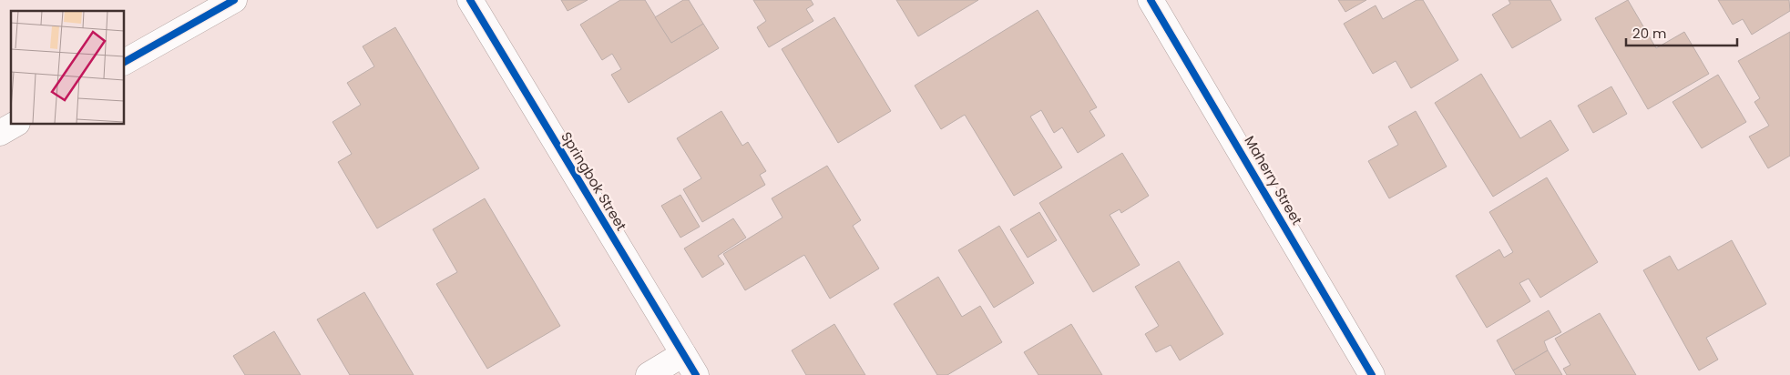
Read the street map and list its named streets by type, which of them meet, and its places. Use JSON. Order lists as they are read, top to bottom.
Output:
{
  "streets": {
    "street": ["Maherry Street", "Springbok Street"]
  },
  "scale_bar": "20 m"
}
